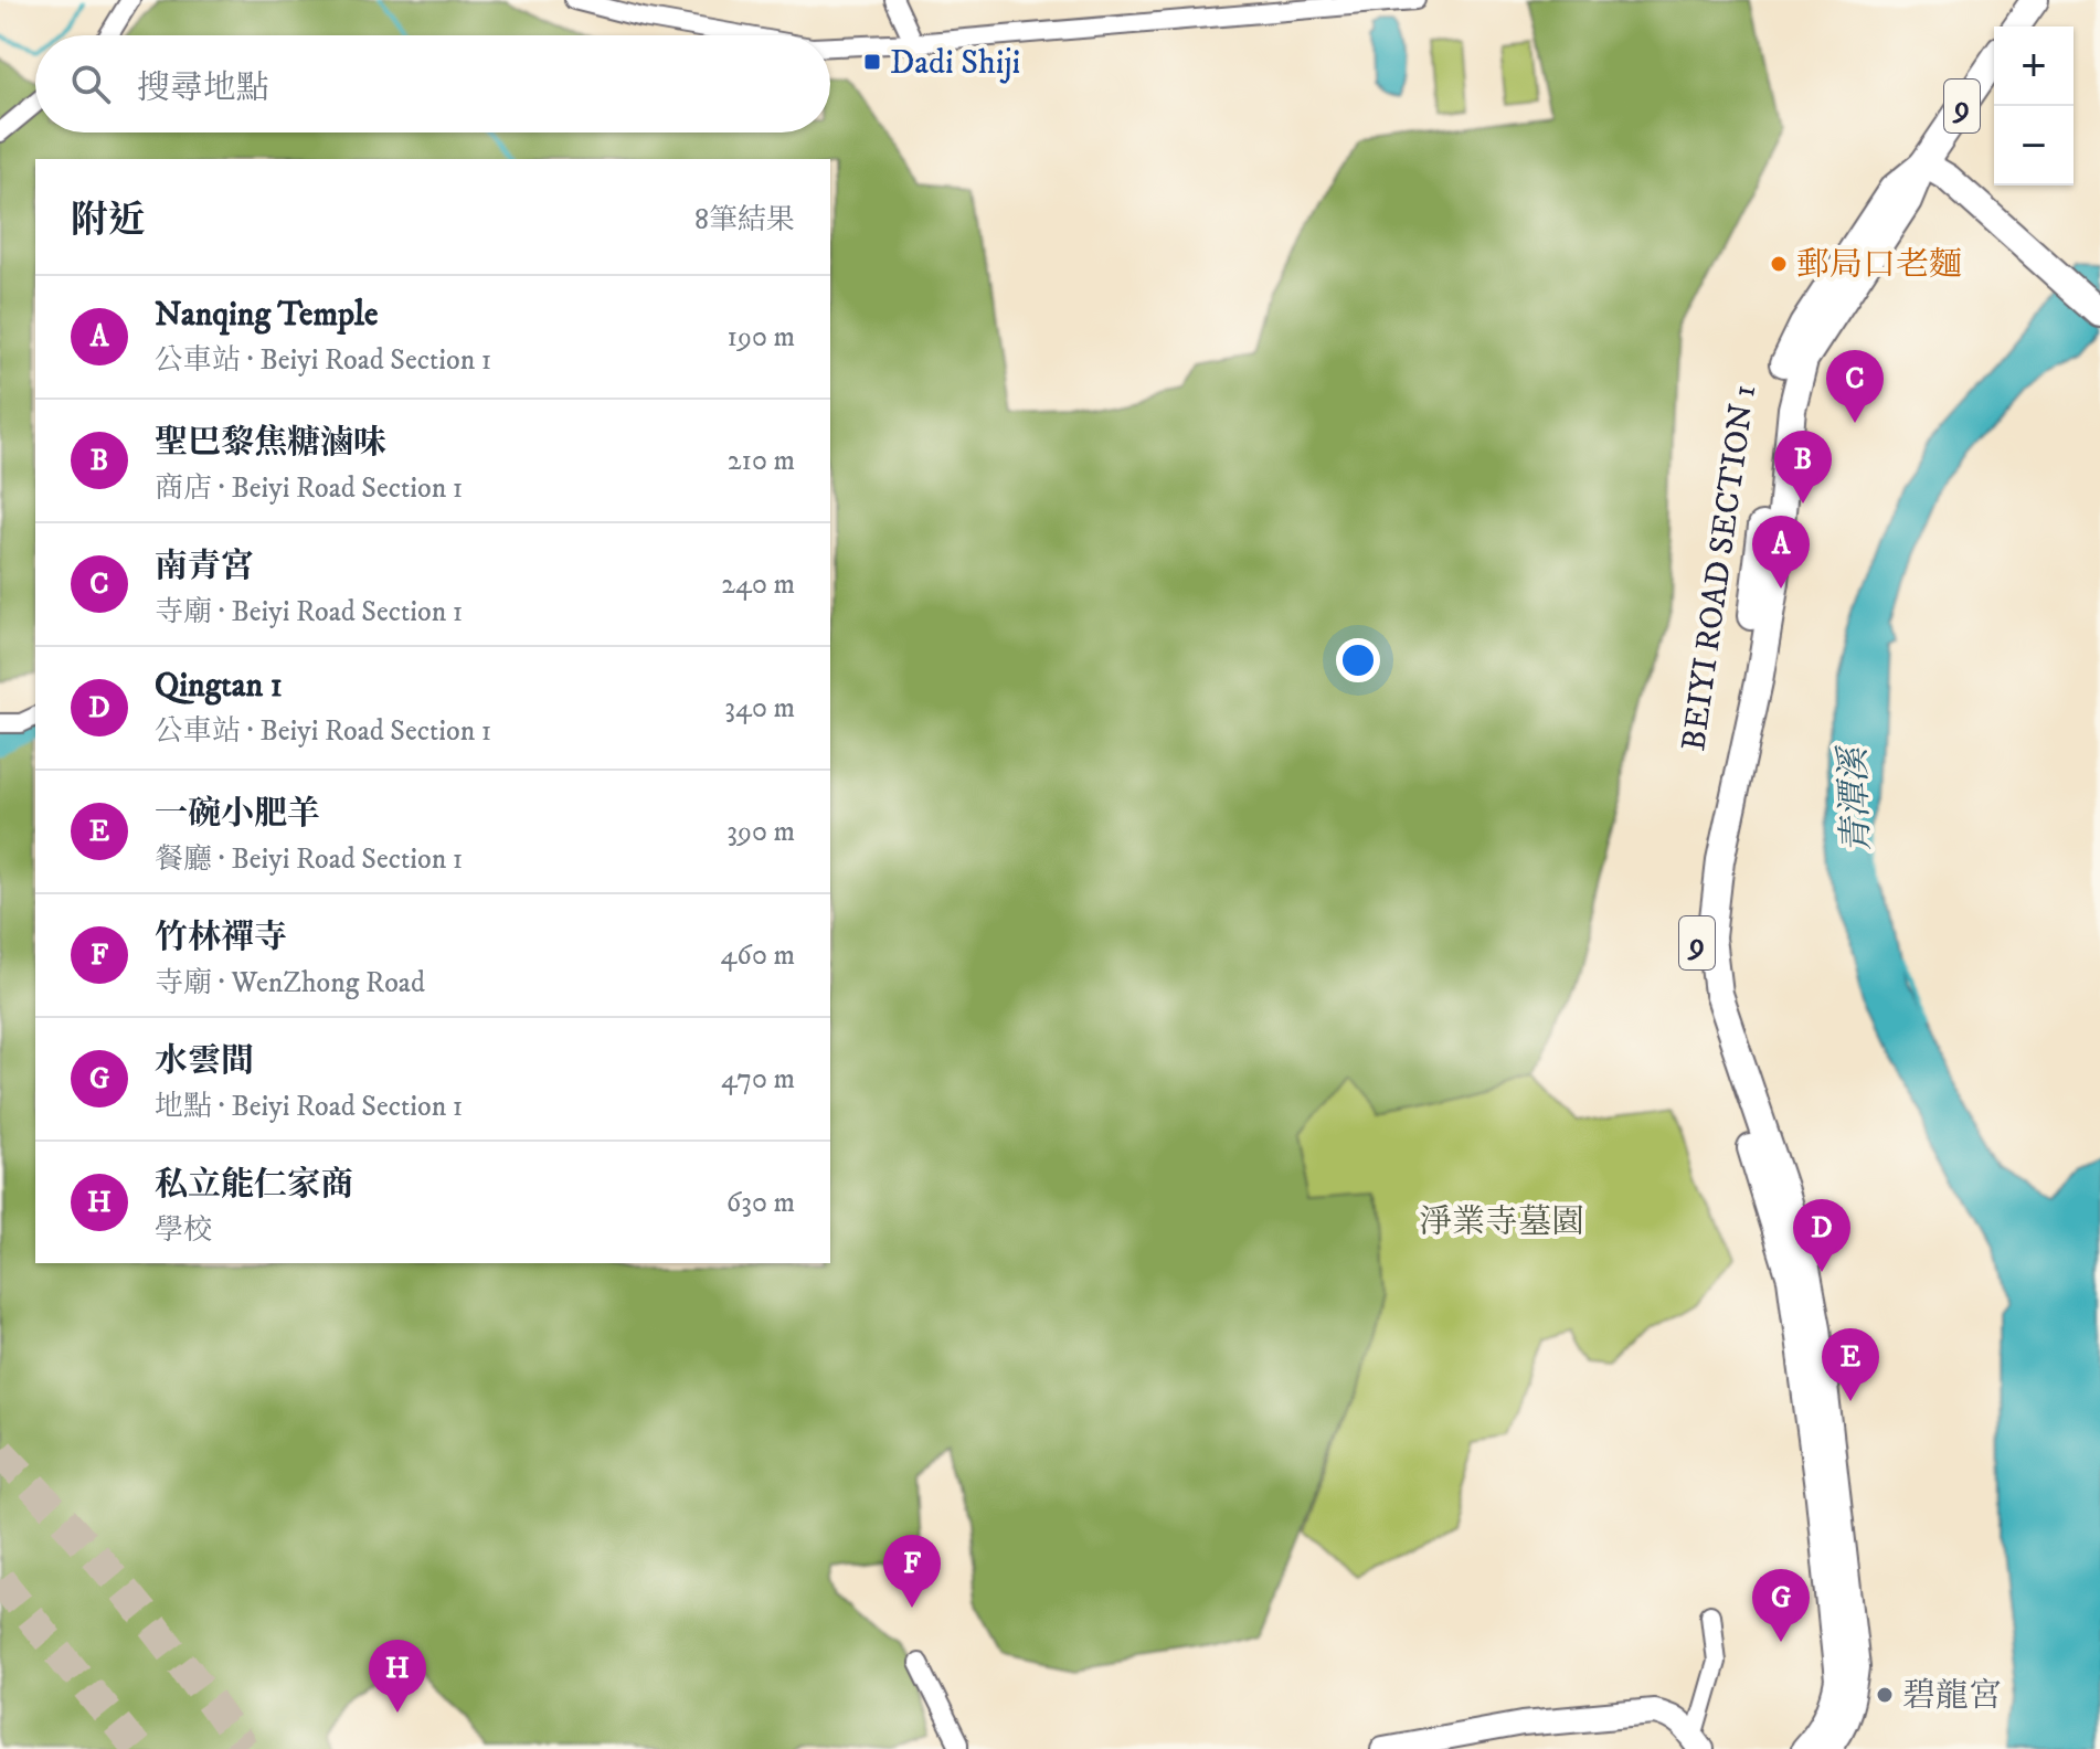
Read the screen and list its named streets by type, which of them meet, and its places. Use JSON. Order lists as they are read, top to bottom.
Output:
{
  "streets": {
    "main road": ["9", "BEIYI ROAD SECTION 1"]
  },
  "crossings": [
    ["9", "BEIYI ROAD SECTION 1"]
  ],
  "water": ["青潭溪"],
  "parks": ["淨業寺墓園"],
  "places": {
    "transit": ["Dadi Shiji"],
    "other": ["郵局口老麵", "碧龍宮"]
  },
  "page": {
    "map_buttons": ["+", "−"],
    "search": "搜尋地點",
    "heading": ["附近", "8筆結果"],
    "list": [
      {
        "mark": "A",
        "name": "Nanqing Temple",
        "note": "公車站 · Beiyi Road Section 1",
        "value": "190 m"
      },
      {
        "mark": "B",
        "name": "聖巴黎焦糖滷味",
        "note": "商店 · Beiyi Road Section 1",
        "value": "210 m"
      },
      {
        "mark": "C",
        "name": "南青宮",
        "note": "寺廟 · Beiyi Road Section 1",
        "value": "240 m"
      },
      {
        "mark": "D",
        "name": "Qingtan 1",
        "note": "公車站 · Beiyi Road Section 1",
        "value": "340 m"
      },
      {
        "mark": "E",
        "name": "一碗小肥羊",
        "note": "餐廳 · Beiyi Road Section 1",
        "value": "390 m"
      },
      {
        "mark": "F",
        "name": "竹林禪寺",
        "note": "寺廟 · WenZhong Road",
        "value": "460 m"
      },
      {
        "mark": "G",
        "name": "水雲間",
        "note": "地點 · Beiyi Road Section 1",
        "value": "470 m"
      },
      {
        "mark": "H",
        "name": "私立能仁家商",
        "note": "學校",
        "value": "630 m"
      }
    ],
    "pins": [
      "C",
      "B",
      "A",
      "D",
      "E",
      "F",
      "G",
      "H"
    ]
  }
}
